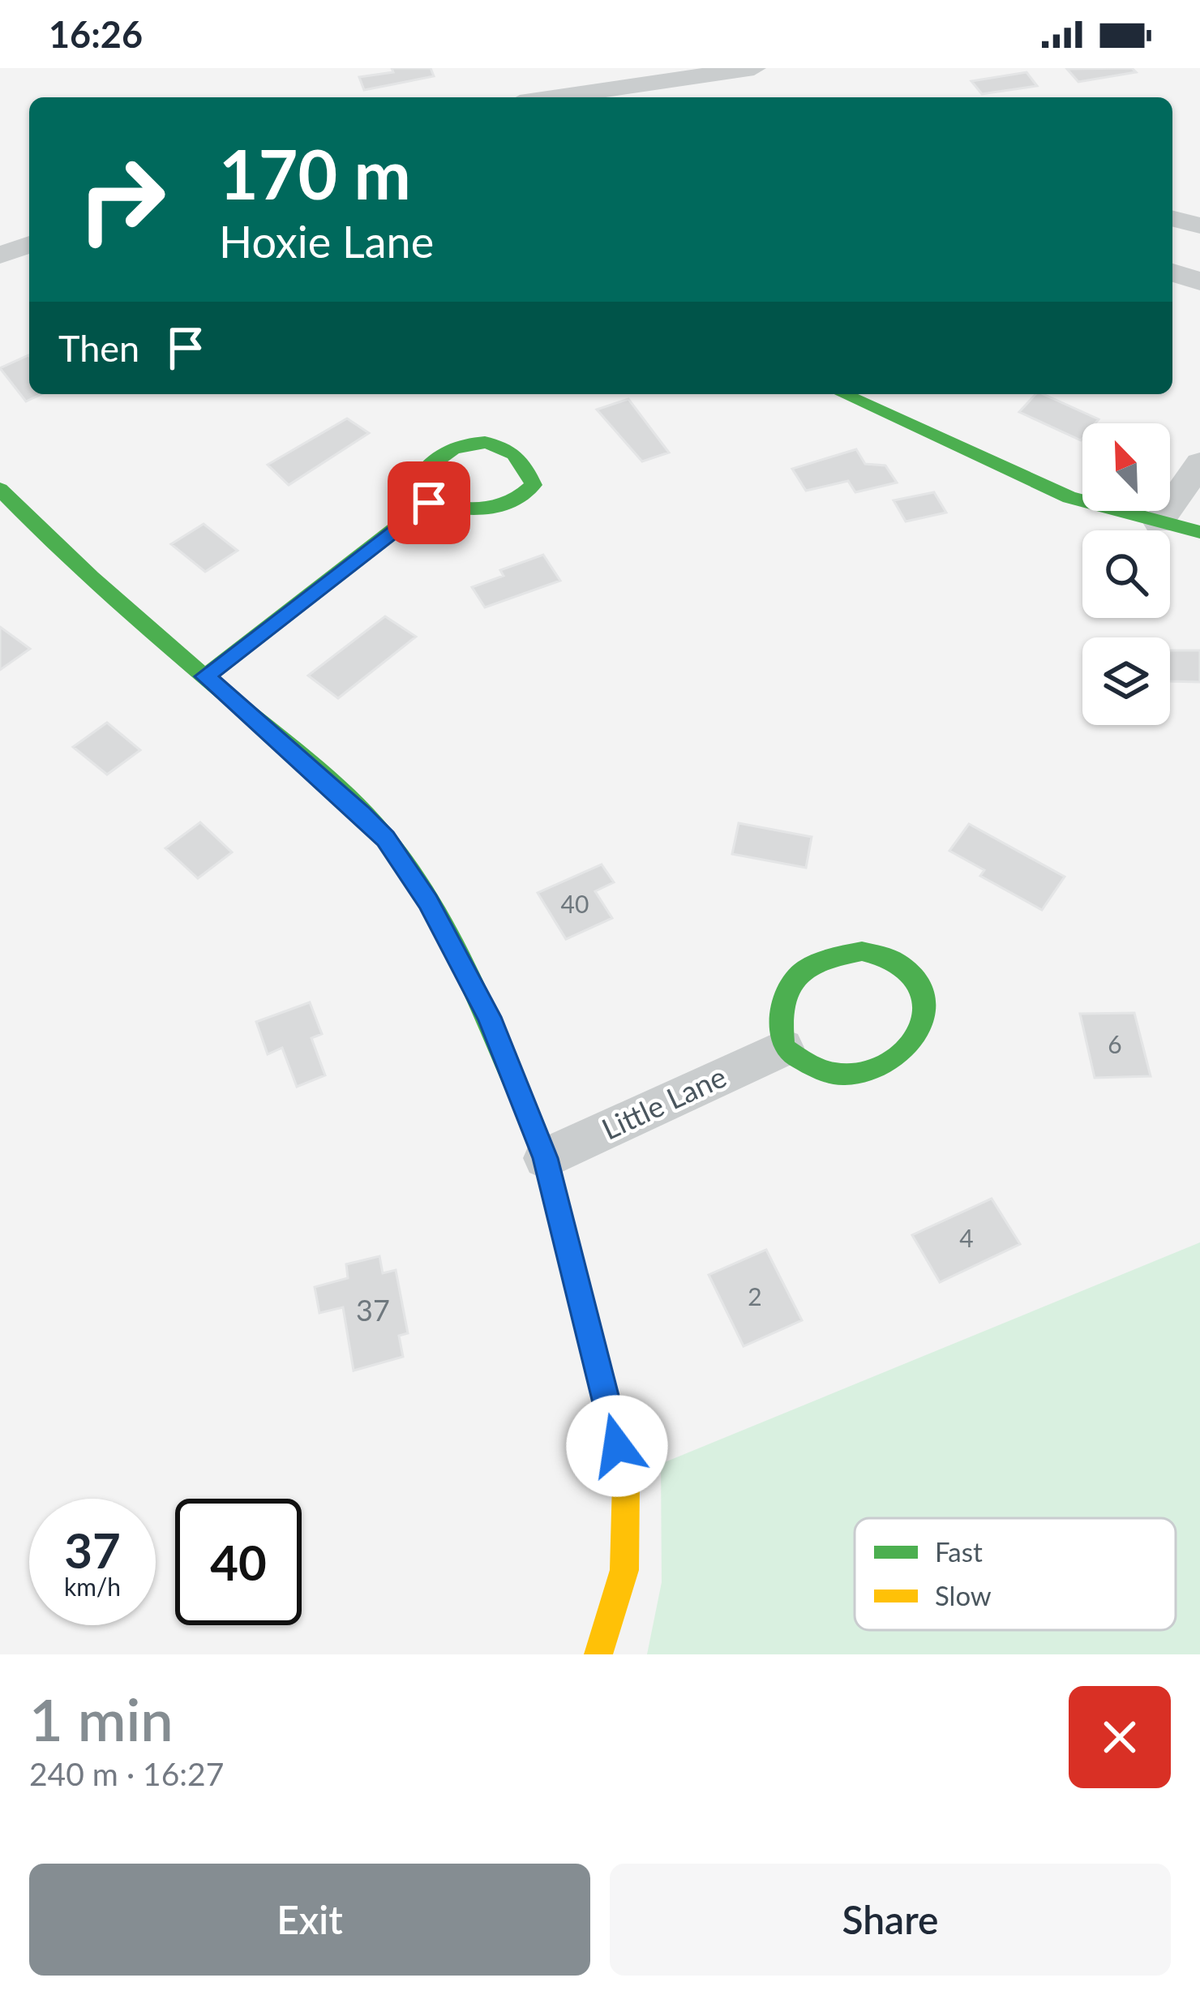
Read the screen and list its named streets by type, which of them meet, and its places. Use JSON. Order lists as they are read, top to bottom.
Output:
{
  "streets": {
    "street": ["Little Lane"]
  },
  "house_numbers": [
    "40",
    "6",
    "4",
    "2",
    "37"
  ],
  "legend": ["Fast", "Slow"],
  "north": "top left",
  "page": {
    "status": "16:26",
    "turn": ["170 m", "Hoxie Lane"],
    "then": "Then",
    "speed": "37 km/h",
    "limit": "40",
    "heading": ["1 min", "240 m · 16:27"],
    "buttons": ["Exit", "Share"]
  }
}
